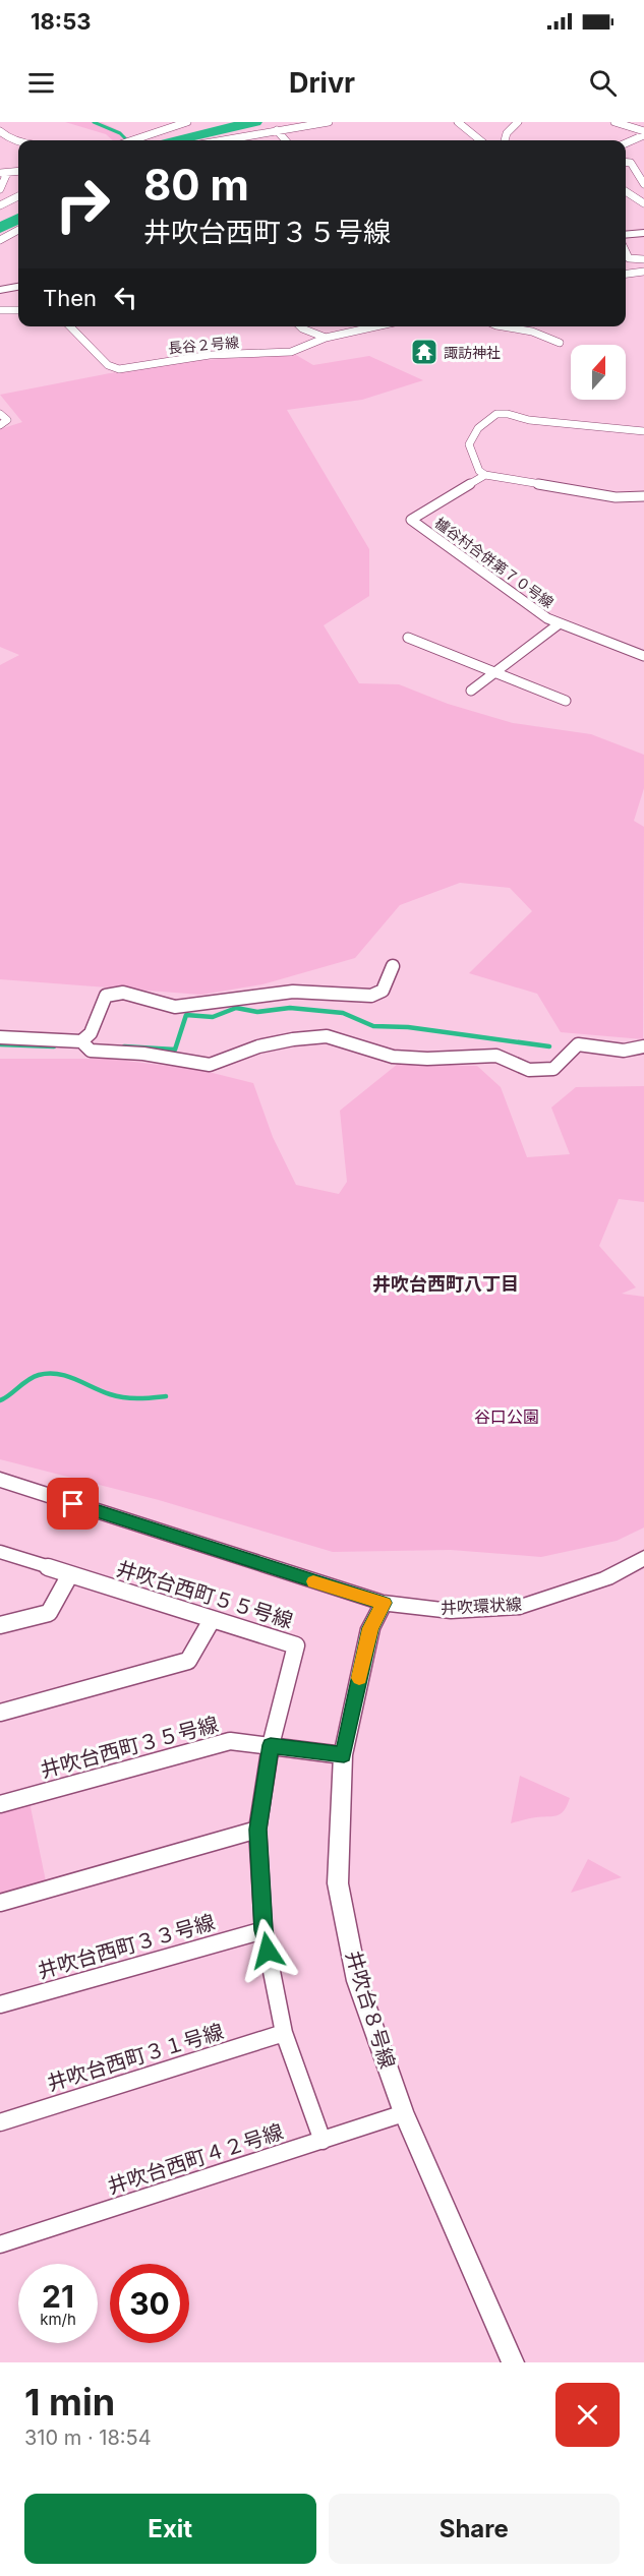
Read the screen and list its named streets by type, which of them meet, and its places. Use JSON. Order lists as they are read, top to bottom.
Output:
{
  "streets": {
    "street": [
      "長谷２号線",
      "櫨谷村合併第７０号線",
      "井吹台西町５５号線",
      "井吹環状線",
      "井吹台西町３５号線",
      "井吹台西町３３号線",
      "井吹台８号線",
      "井吹台西町３１号線",
      "井吹台西町４２号線"
    ]
  },
  "crossings": [
    ["井吹台西町５５号線", "井吹台西町３５号線"],
    ["井吹台西町５５号線", "井吹台西町３３号線"],
    ["井吹台西町５５号線", "井吹台西町３１号線"],
    ["井吹台西町５５号線", "井吹台西町４２号線"],
    ["井吹環状線", "井吹台８号線"],
    ["井吹台西町３５号線", "井吹台８号線"],
    ["井吹台８号線", "井吹台西町４２号線"]
  ],
  "districts": ["井吹台西町八丁目"],
  "parks": ["谷口公園"],
  "places": {
    "temple": ["諏訪神社"]
  },
  "north": "top",
  "page": {
    "status": "18:53",
    "header": "Drivr",
    "turn": ["80 m", "井吹台西町３５号線"],
    "then": "Then",
    "speed": "21 km/h",
    "limit": "30",
    "heading": ["1 min", "310 m · 18:54"],
    "buttons": ["Exit", "Share"]
  }
}
